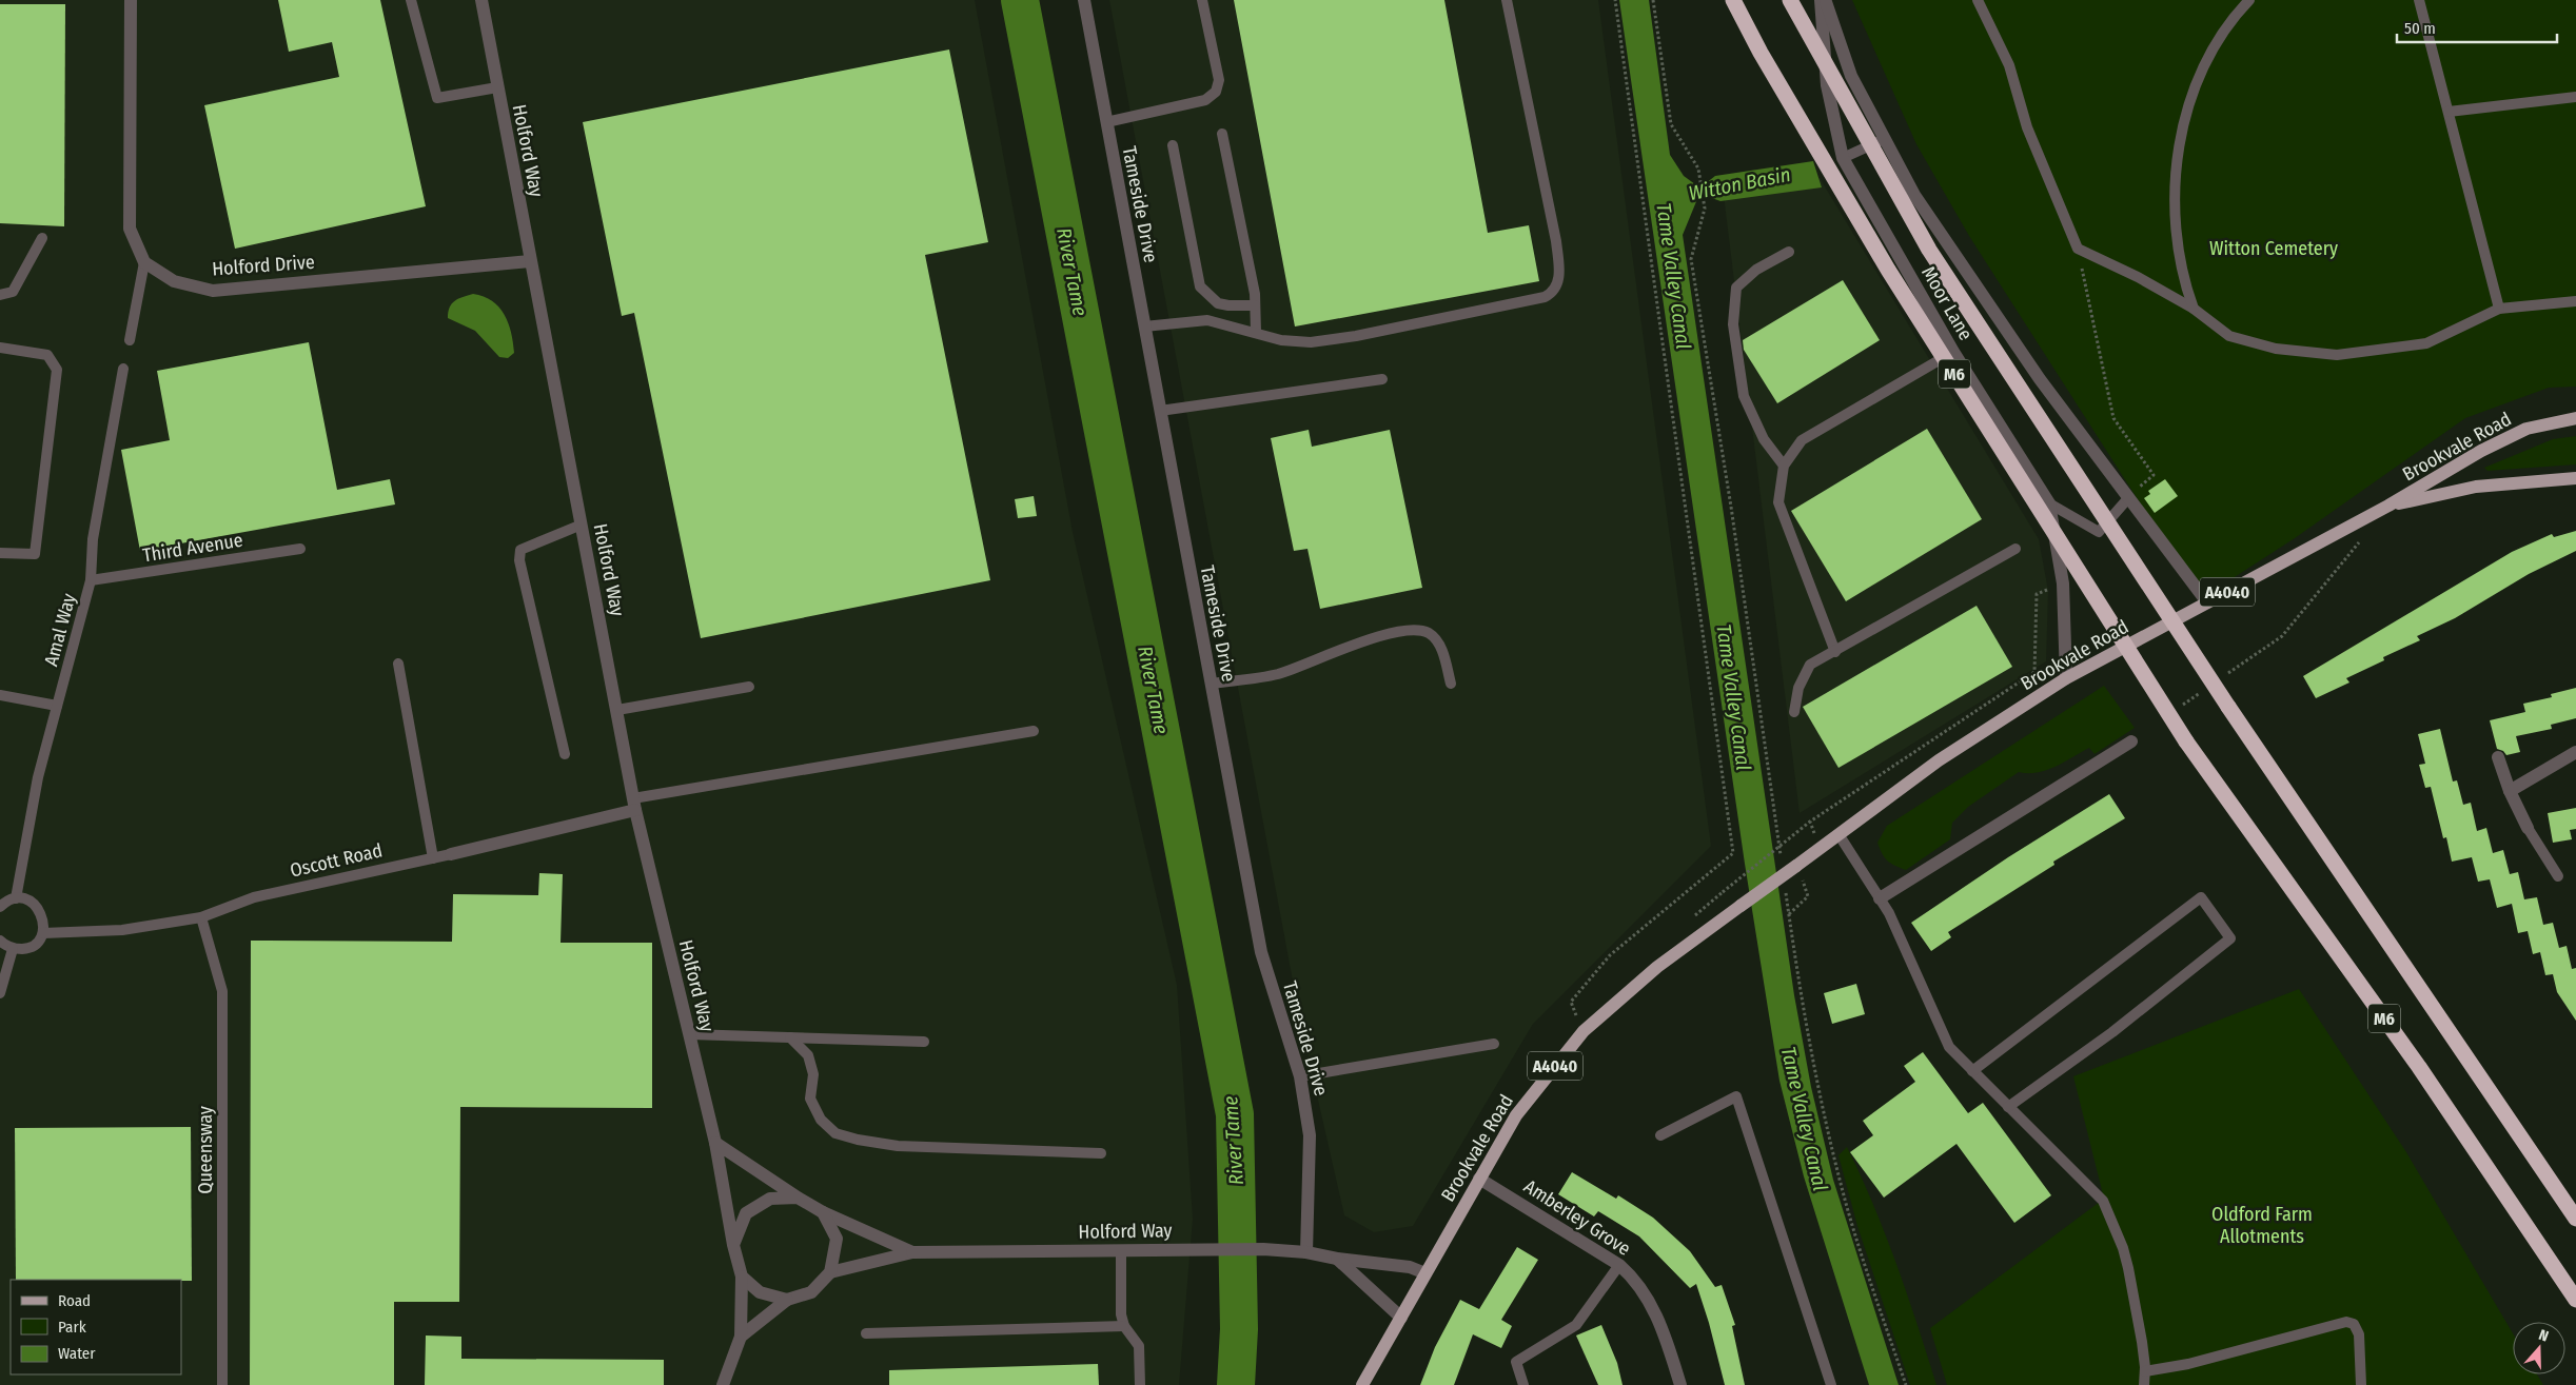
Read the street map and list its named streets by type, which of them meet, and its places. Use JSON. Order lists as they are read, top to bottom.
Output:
{
  "streets": {
    "highway": ["M6"],
    "main road": ["Brookvale Road", "A4040"],
    "street": [
      "Holford Way",
      "Tameside Drive",
      "Holford Drive",
      "Moor Lane",
      "Oscott Road",
      "Amberley Grove"
    ],
    "lane": ["Third Avenue", "Amal Way", "Queensway"]
  },
  "crossings": [
    ["Holford Way", "Tameside Drive"],
    ["Holford Way", "Holford Drive"],
    ["Holford Way", "Brookvale Road"],
    ["Holford Way", "Oscott Road"],
    ["Moor Lane", "Brookvale Road"],
    ["Brookvale Road", "Amberley Grove"],
    ["Third Avenue", "Amal Way"],
    ["Oscott Road", "Queensway"]
  ],
  "water": ["Witton Basin", "River Tame", "Tame Valley Canal"],
  "parks": ["Witton Cemetery", "Oldford Farm Allotments"],
  "legend": ["Road", "Park", "Water"],
  "scale_bar": "50 m",
  "north": "top"
}
